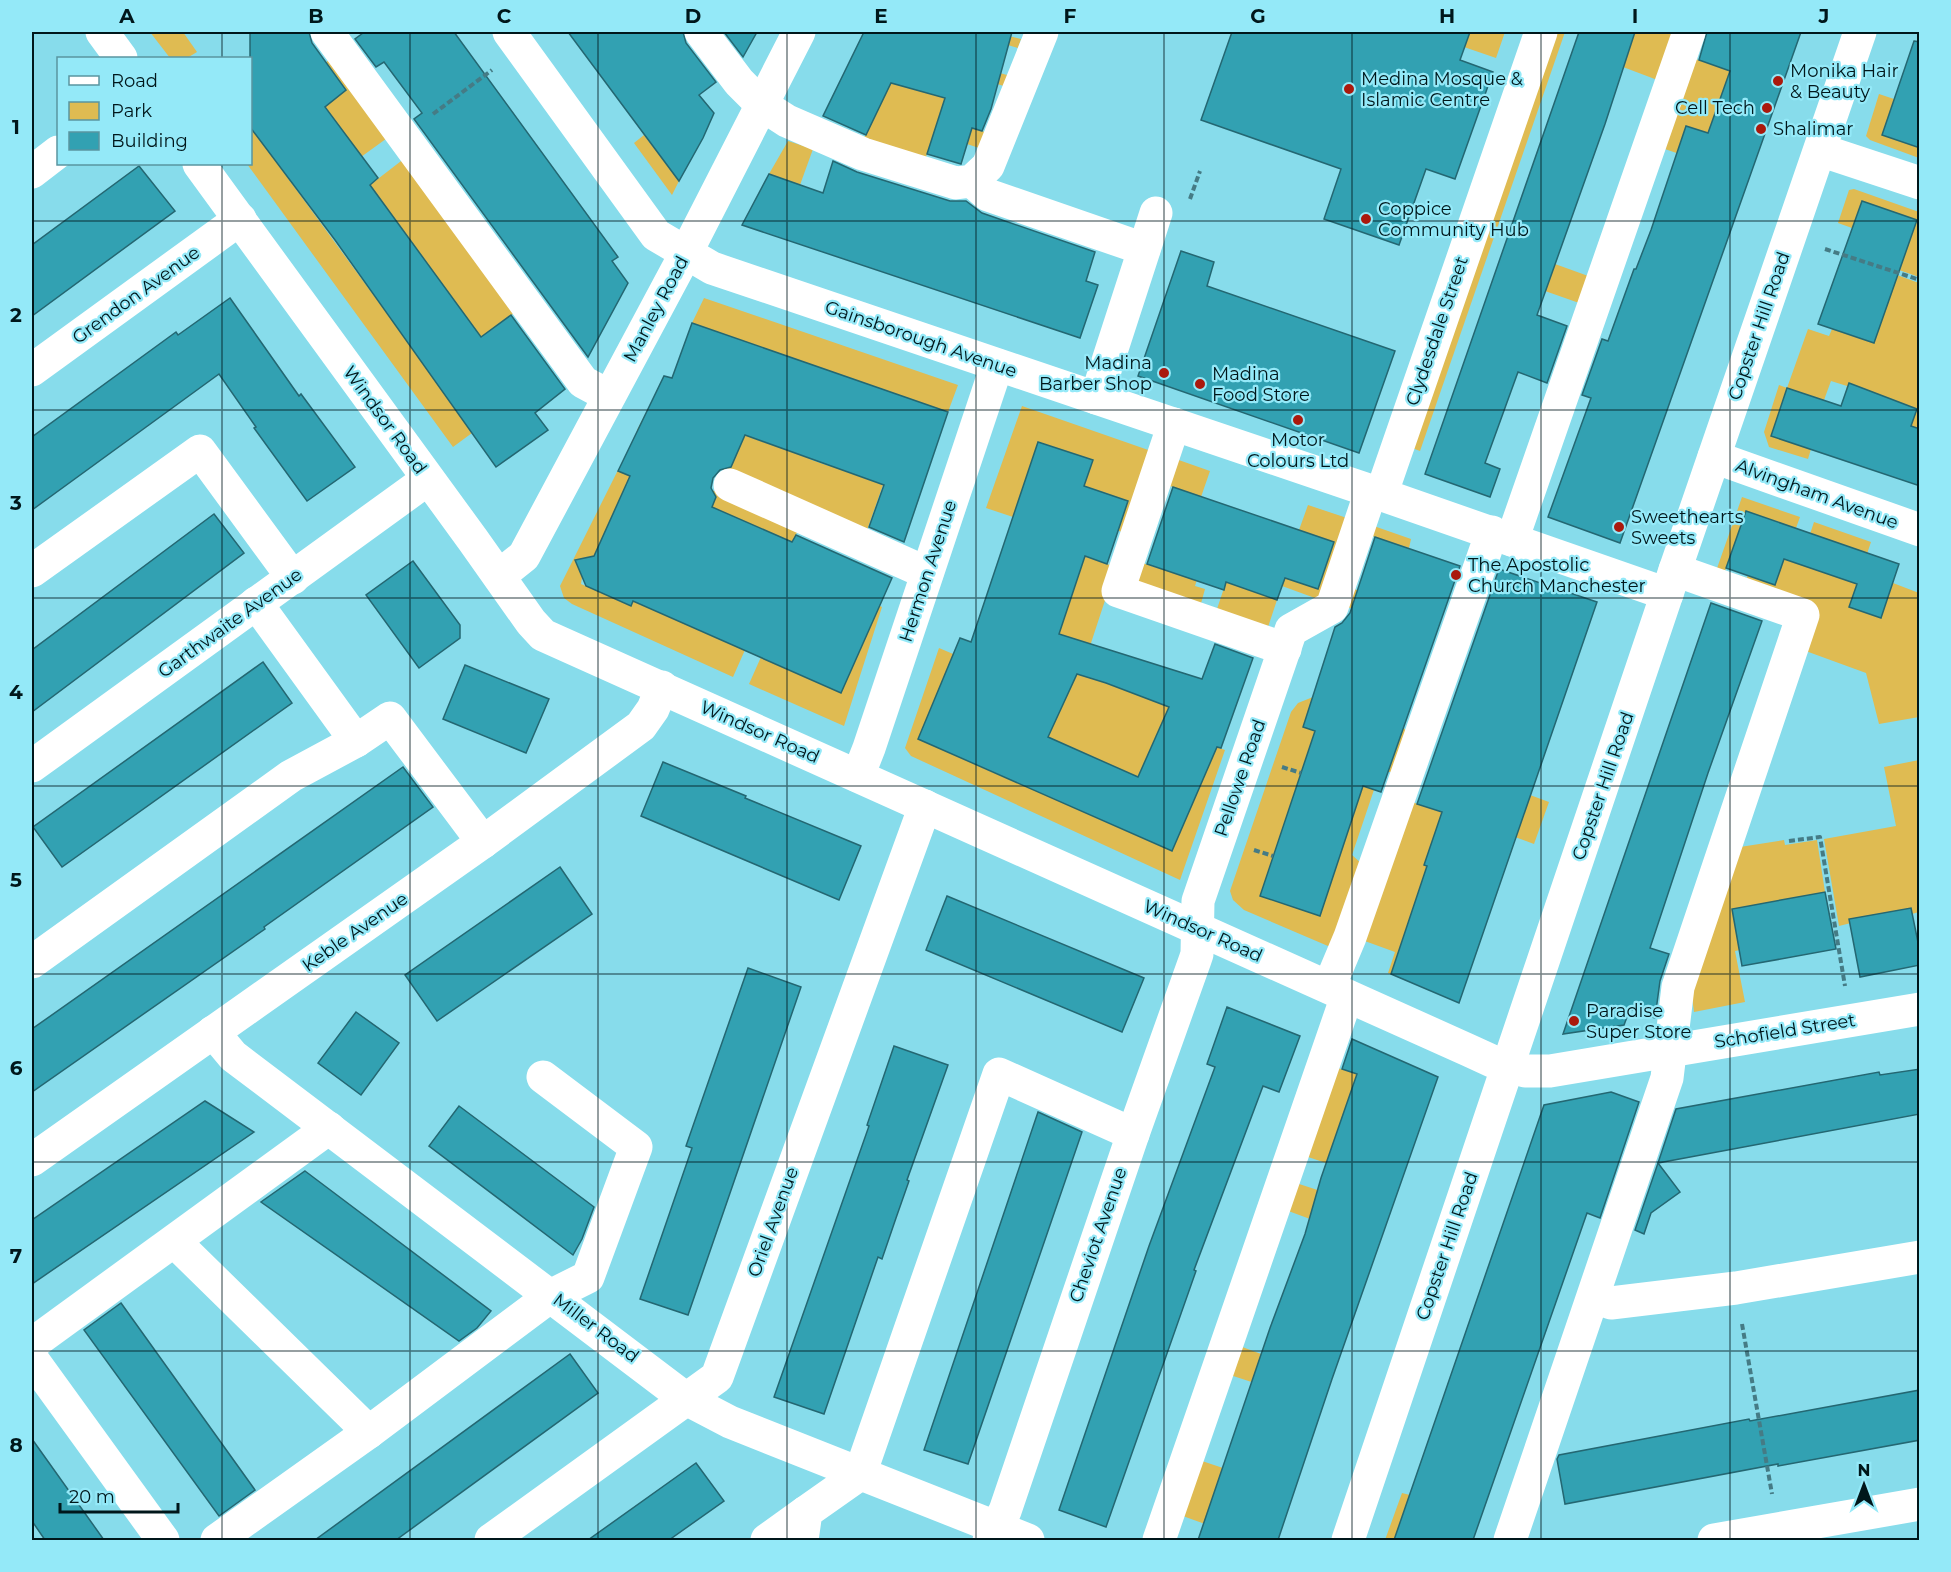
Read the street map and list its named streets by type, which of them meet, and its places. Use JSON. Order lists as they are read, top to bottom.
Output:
{
  "streets": {
    "street": [
      "Grendon Avenue",
      "Manley Road",
      "Copster Hill Road",
      "Clydesdale Street",
      "Gainsborough Avenue",
      "Windsor Road",
      "Alvingham Avenue",
      "Hermon Avenue",
      "Garthwaite Avenue",
      "Pellowe Road",
      "Keble Avenue",
      "Schofield Street",
      "Oriel Avenue",
      "Cheviot Avenue",
      "Miller Road"
    ]
  },
  "crossings": [
    ["Grendon Avenue", "Windsor Road"],
    ["Manley Road", "Gainsborough Avenue"],
    ["Manley Road", "Windsor Road"],
    ["Copster Hill Road", "Gainsborough Avenue"],
    ["Copster Hill Road", "Windsor Road"],
    ["Copster Hill Road", "Alvingham Avenue"],
    ["Copster Hill Road", "Schofield Street"],
    ["Clydesdale Street", "Gainsborough Avenue"],
    ["Clydesdale Street", "Pellowe Road"],
    ["Gainsborough Avenue", "Hermon Avenue"],
    ["Gainsborough Avenue", "Schofield Street"],
    ["Windsor Road", "Hermon Avenue"],
    ["Windsor Road", "Garthwaite Avenue"],
    ["Windsor Road", "Pellowe Road"],
    ["Windsor Road", "Keble Avenue"],
    ["Windsor Road", "Schofield Street"],
    ["Windsor Road", "Oriel Avenue"],
    ["Windsor Road", "Cheviot Avenue"],
    ["Pellowe Road", "Cheviot Avenue"],
    ["Keble Avenue", "Miller Road"],
    ["Oriel Avenue", "Miller Road"],
    ["Cheviot Avenue", "Miller Road"]
  ],
  "places": [
    "Monika Hair & Beauty",
    "Medina Mosque & Islamic Centre",
    "Cell Tech",
    "Shalimar",
    "Coppice Community Hub",
    "Madina Barber Shop",
    "Madina Food Store",
    "Motor Colours Ltd",
    "Sweethearts Sweets",
    "The Apostolic Church Manchester",
    "Paradise Super Store"
  ],
  "legend": ["Road", "Park", "Building"],
  "scale_bar": "20 m",
  "north": "top",
  "grid": {
    "columns": [
      "A",
      "B",
      "C",
      "D",
      "E",
      "F",
      "G",
      "H",
      "I",
      "J"
    ],
    "rows": [
      "1",
      "2",
      "3",
      "4",
      "5",
      "6",
      "7",
      "8"
    ]
  }
}
